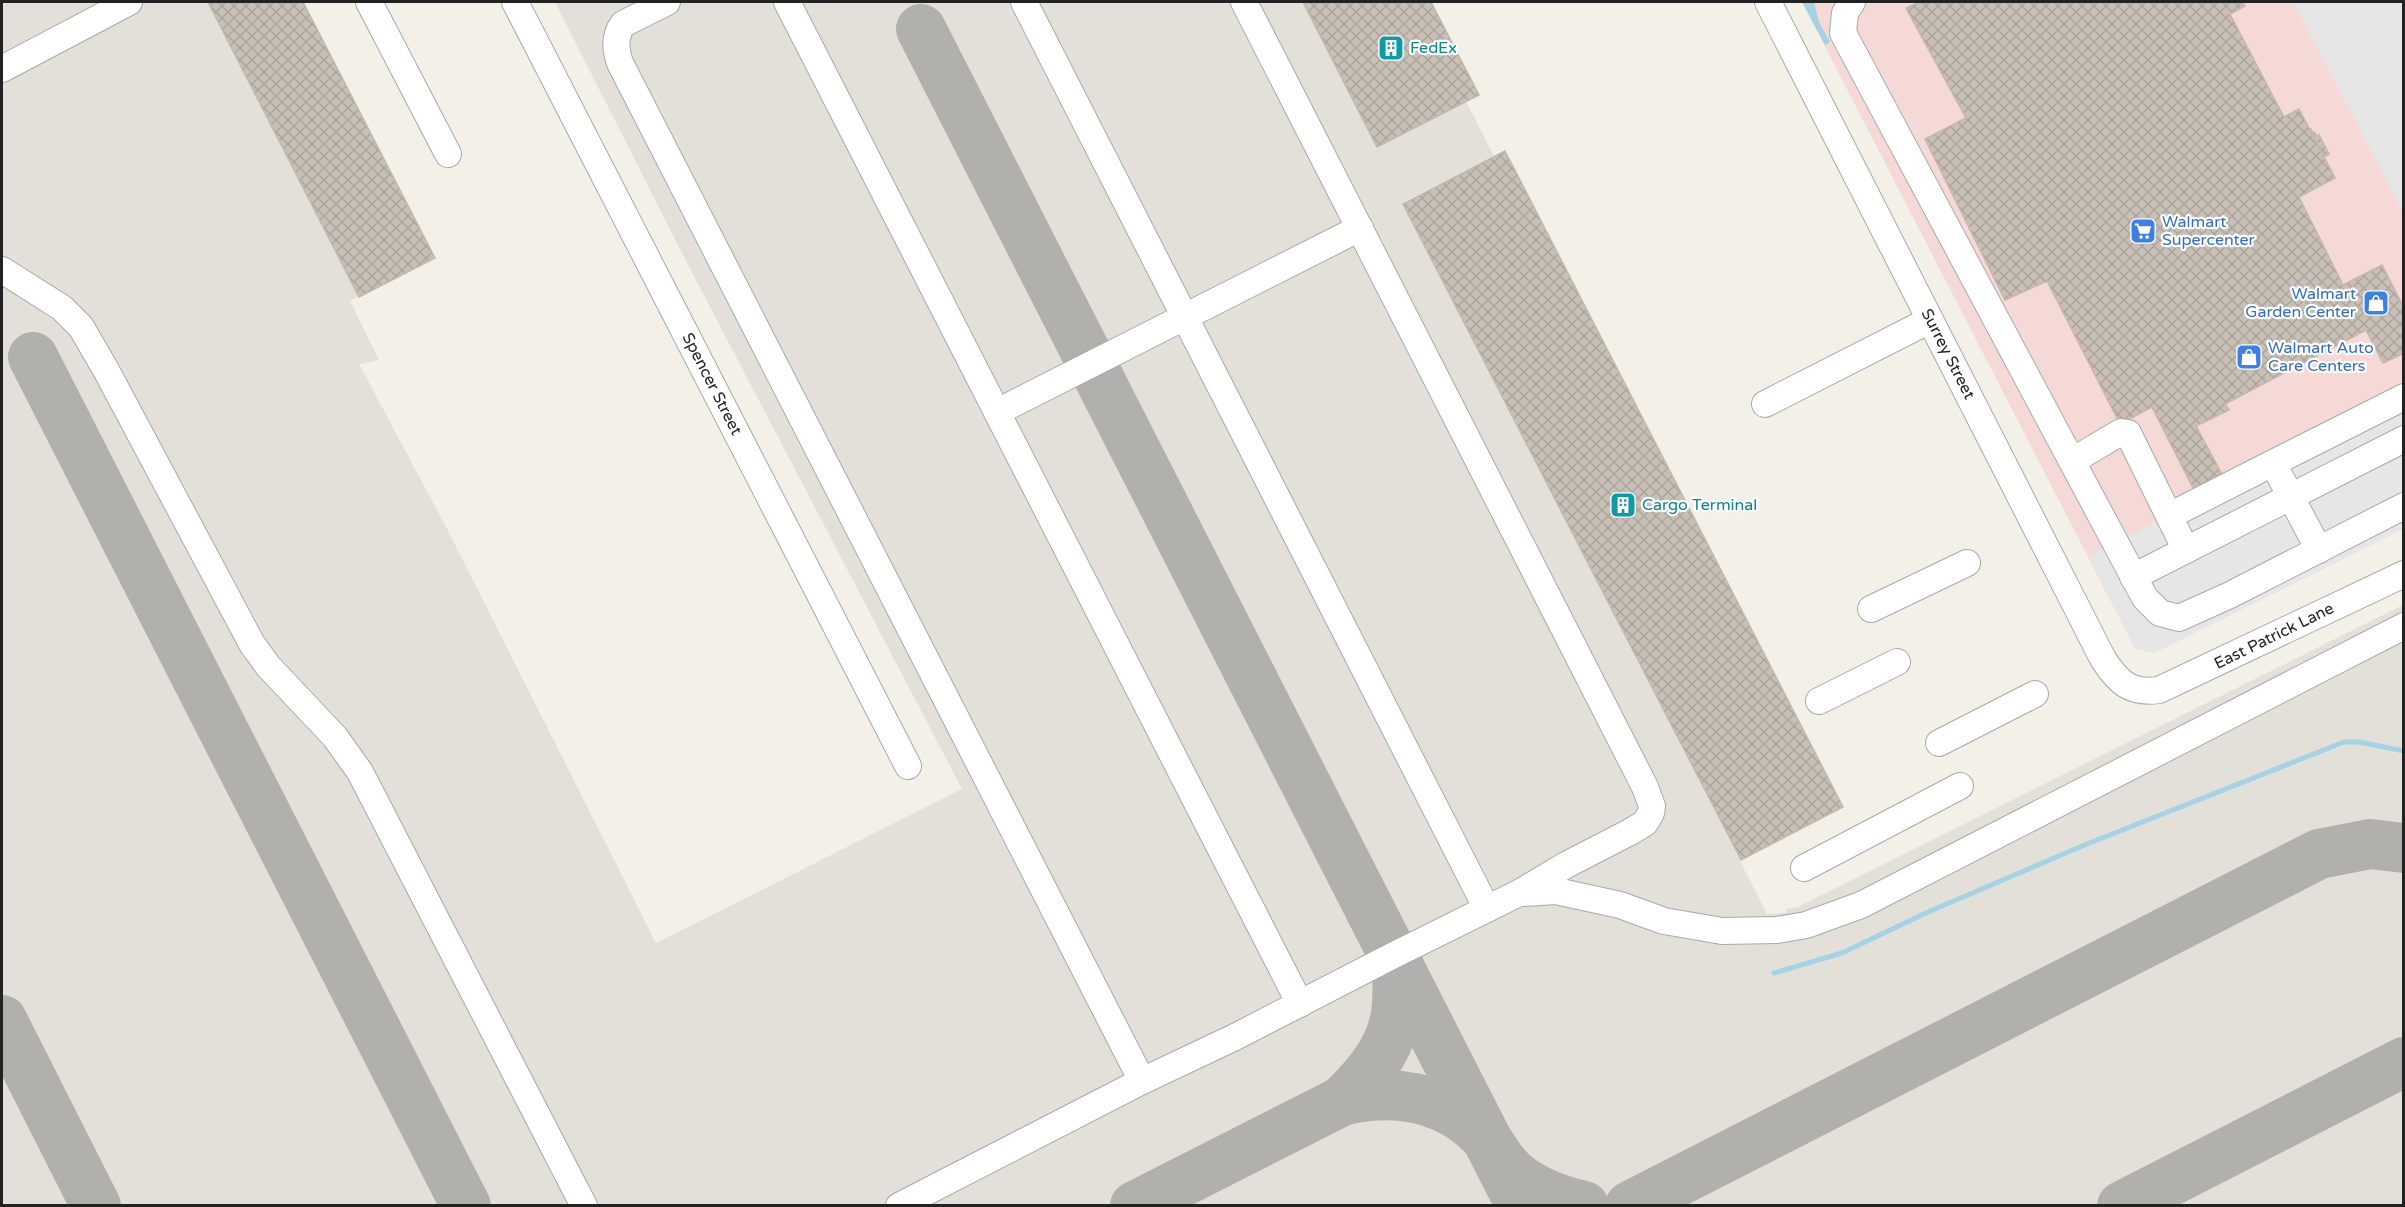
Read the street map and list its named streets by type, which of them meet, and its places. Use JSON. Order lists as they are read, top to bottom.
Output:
{
  "streets": {
    "street": ["Surrey Street", "Spencer Street", "East Patrick Lane"]
  },
  "crossings": [
    ["Surrey Street", "East Patrick Lane"]
  ],
  "places": {
    "building": ["FedEx", "Cargo Terminal"],
    "supermarket": ["Walmart Supercenter"],
    "shop": ["Walmart Garden Center", "Walmart Auto Care Centers"]
  }
}
